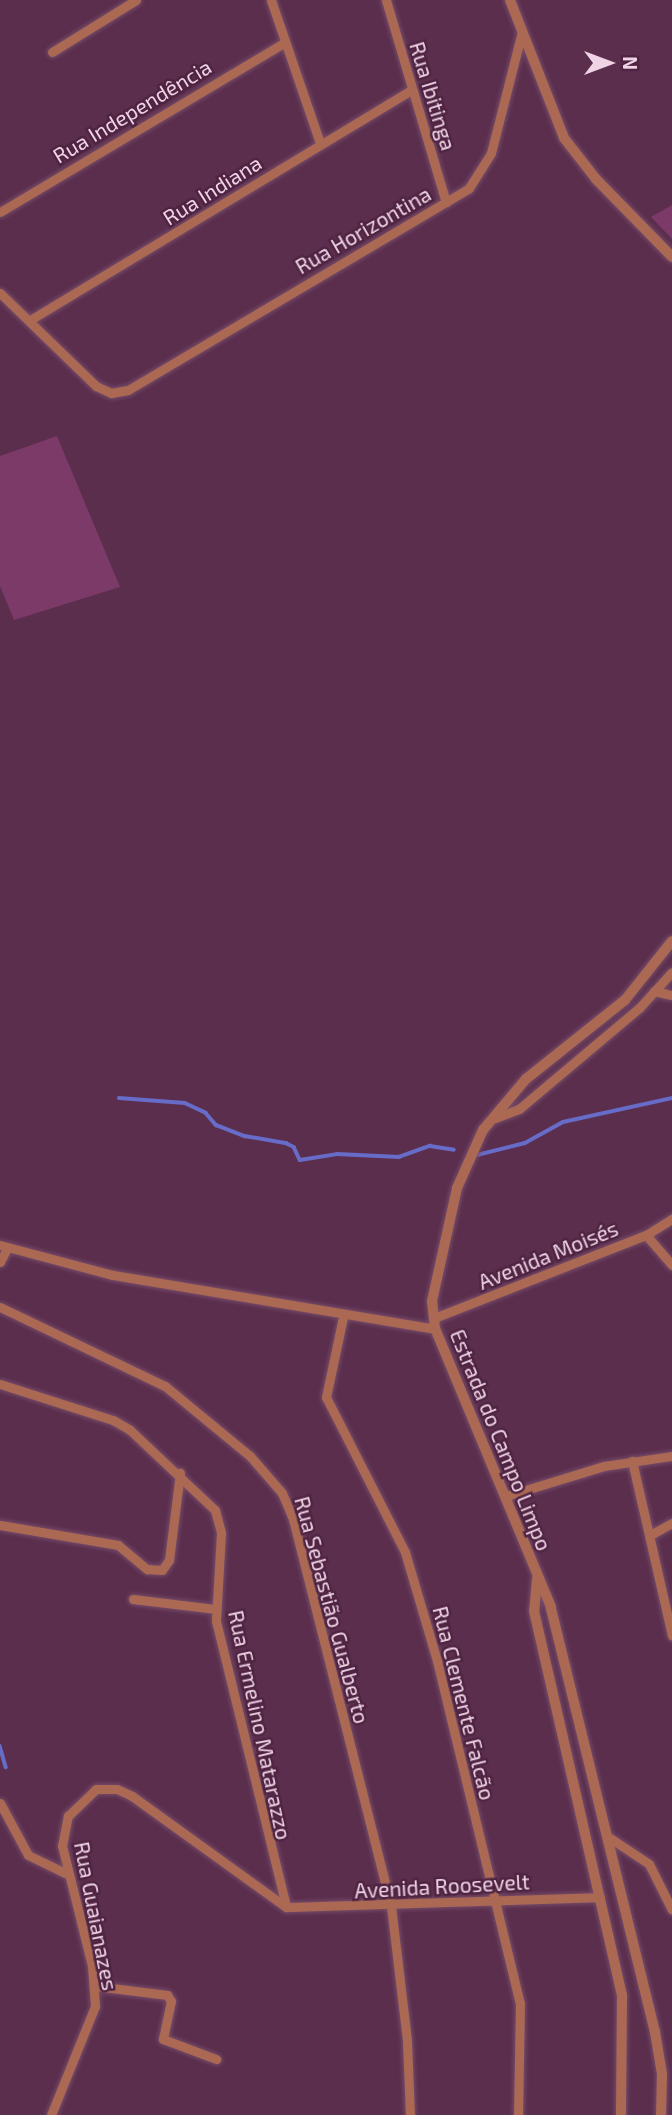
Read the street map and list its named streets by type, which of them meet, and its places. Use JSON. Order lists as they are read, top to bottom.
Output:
{
  "streets": {
    "street": [
      "Rua Ibitinga",
      "Rua Independência",
      "Rua Indiana",
      "Rua Horizontina",
      "Avenida Moisés",
      "Estrada do Campo Limpo",
      "Rua Sebastião Gualberto",
      "Rua Clemente Falcão",
      "Rua Ermelino Matarazzo",
      "Avenida Roosevelt",
      "Rua Guaianazes"
    ]
  },
  "crossings": [
    ["Rua Ibitinga", "Rua Indiana"],
    ["Rua Ibitinga", "Rua Horizontina"],
    ["Rua Indiana", "Rua Horizontina"],
    ["Avenida Moisés", "Estrada do Campo Limpo"],
    ["Estrada do Campo Limpo", "Avenida Roosevelt"],
    ["Rua Sebastião Gualberto", "Avenida Roosevelt"],
    ["Rua Clemente Falcão", "Avenida Roosevelt"],
    ["Rua Ermelino Matarazzo", "Avenida Roosevelt"],
    ["Rua Ermelino Matarazzo", "Rua Guaianazes"],
    ["Avenida Roosevelt", "Rua Guaianazes"]
  ],
  "north": "right"
}
